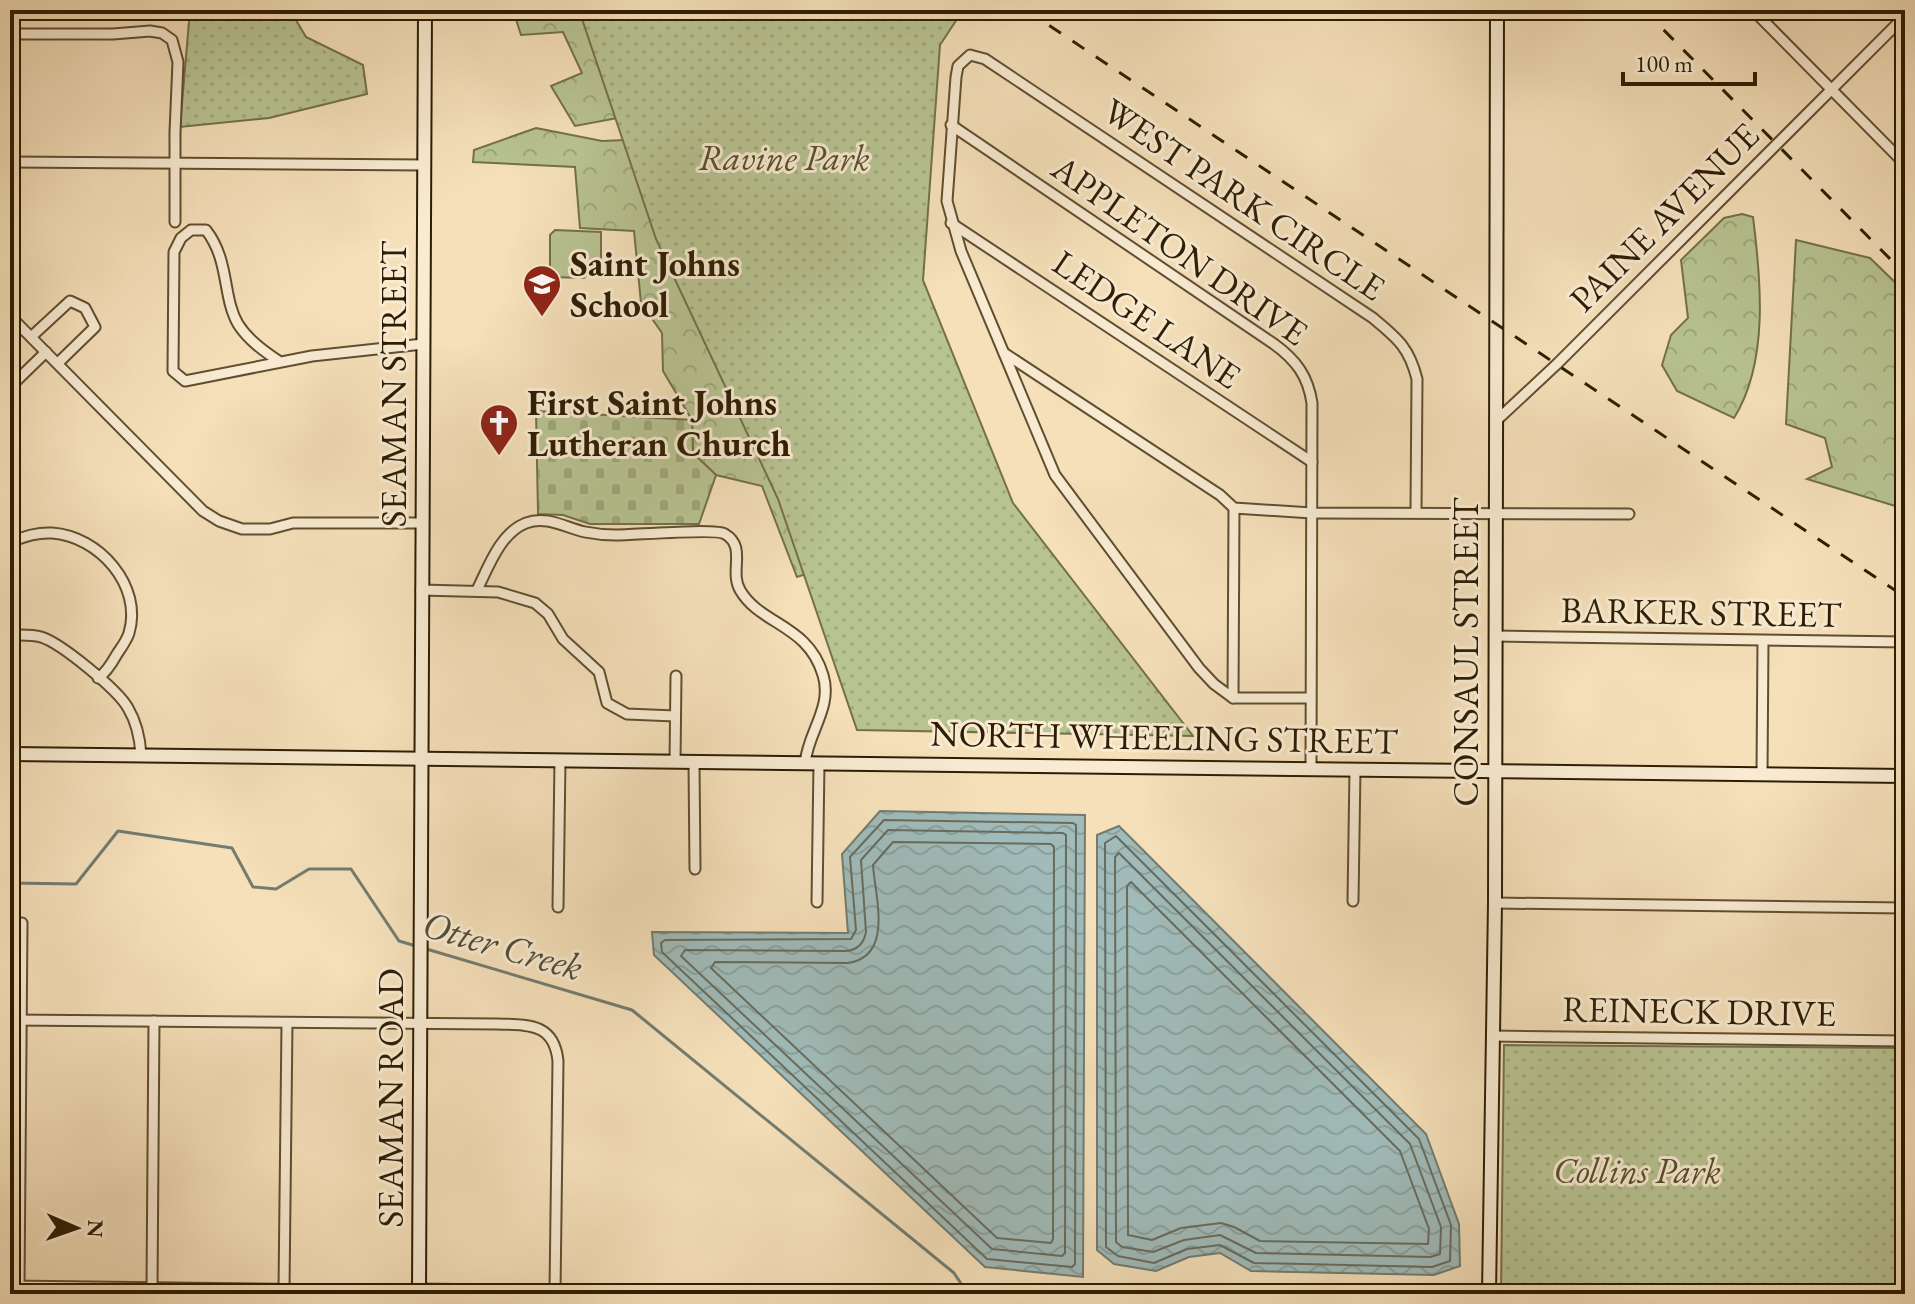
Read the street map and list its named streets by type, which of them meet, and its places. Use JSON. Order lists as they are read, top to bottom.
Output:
{
  "streets": {
    "street": [
      "WEST PARK CIRCLE",
      "PAINE AVENUE",
      "APPLETON DRIVE",
      "LEDGE LANE",
      "SEAMAN STREET",
      "BARKER STREET",
      "CONSAUL STREET",
      "NORTH WHEELING STREET",
      "REINECK DRIVE",
      "SEAMAN ROAD"
    ]
  },
  "crossings": [
    ["WEST PARK CIRCLE", "APPLETON DRIVE"],
    ["PAINE AVENUE", "CONSAUL STREET"],
    ["APPLETON DRIVE", "LEDGE LANE"],
    ["APPLETON DRIVE", "NORTH WHEELING STREET"],
    ["SEAMAN STREET", "NORTH WHEELING STREET"],
    ["SEAMAN STREET", "SEAMAN ROAD"],
    ["BARKER STREET", "CONSAUL STREET"],
    ["CONSAUL STREET", "NORTH WHEELING STREET"],
    ["CONSAUL STREET", "REINECK DRIVE"],
    ["NORTH WHEELING STREET", "SEAMAN ROAD"]
  ],
  "water": ["Otter Creek"],
  "parks": ["Ravine Park", "Collins Park"],
  "places": {
    "school or university": ["Saint Johns School"],
    "church": ["First Saint Johns Lutheran Church"]
  },
  "scale_bar": "100 m",
  "north": "right"
}
